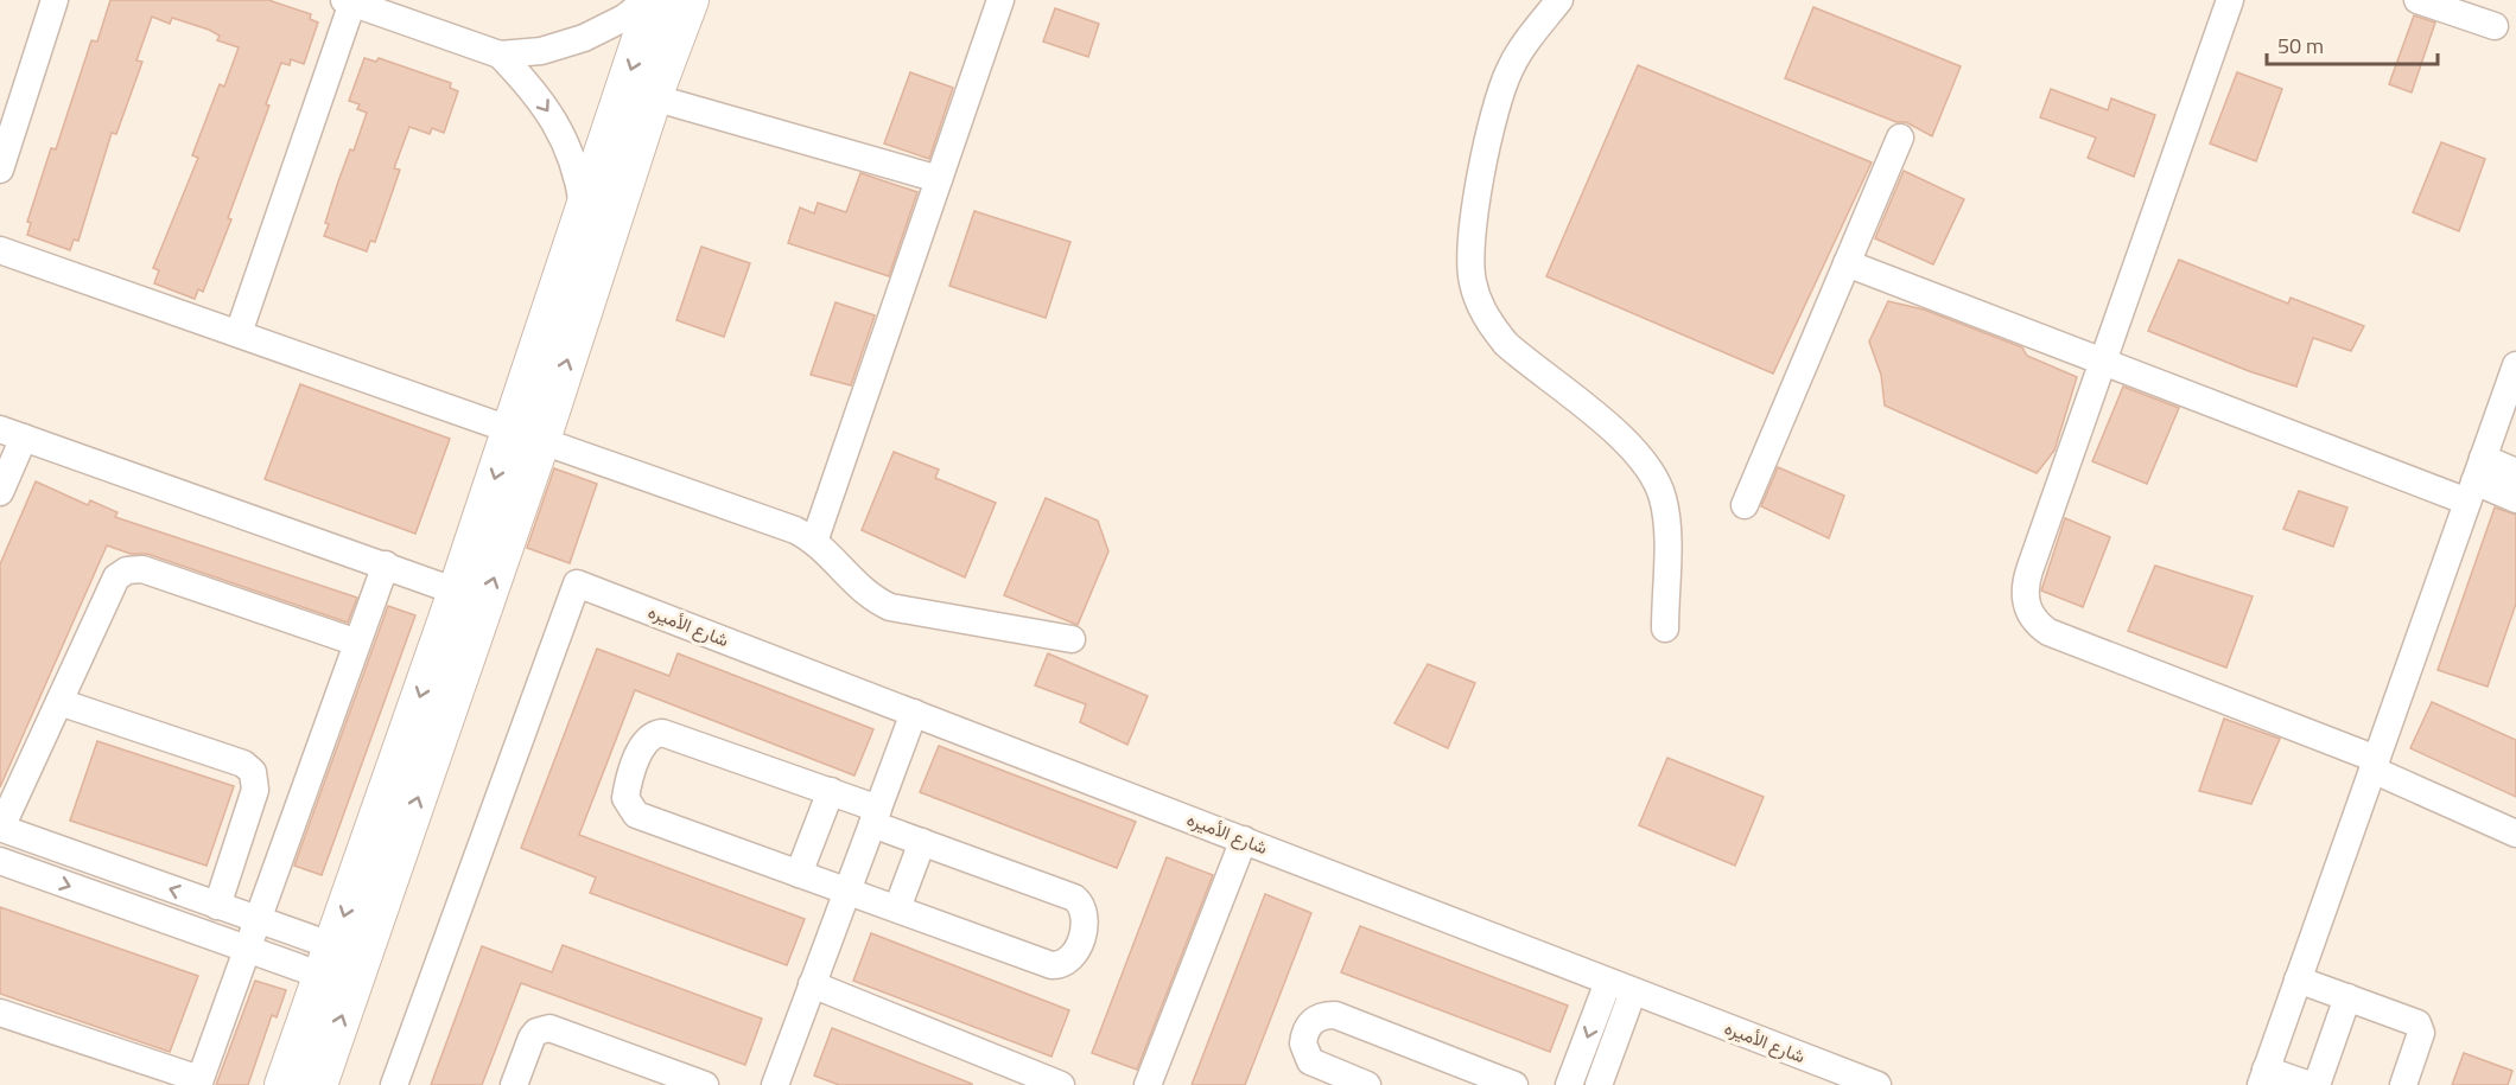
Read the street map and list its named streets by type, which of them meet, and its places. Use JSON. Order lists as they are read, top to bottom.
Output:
{
  "streets": {
    "street": ["شارع الأميره"]
  },
  "scale_bar": "50 m"
}
